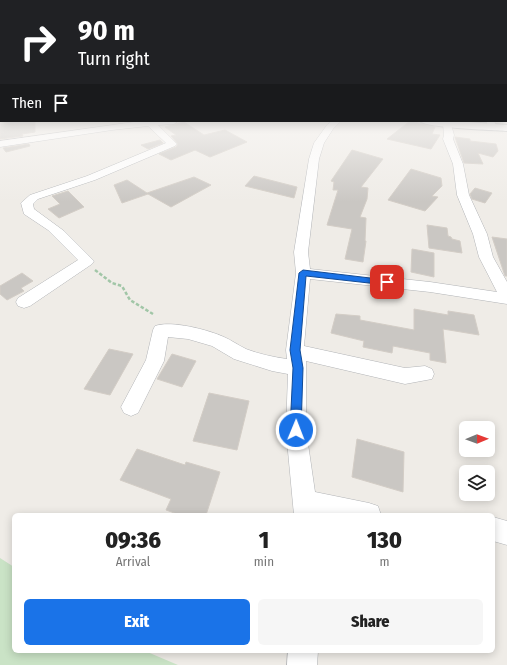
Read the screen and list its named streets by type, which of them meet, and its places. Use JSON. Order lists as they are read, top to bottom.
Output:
{
  "north": "right",
  "page": {
    "turn": ["90 m", "Turn right"],
    "then": "Then",
    "eta": [
      "09:36",
      "Arrival",
      "1",
      "min",
      "130",
      "m"
    ],
    "buttons": ["Exit", "Share"]
  }
}
